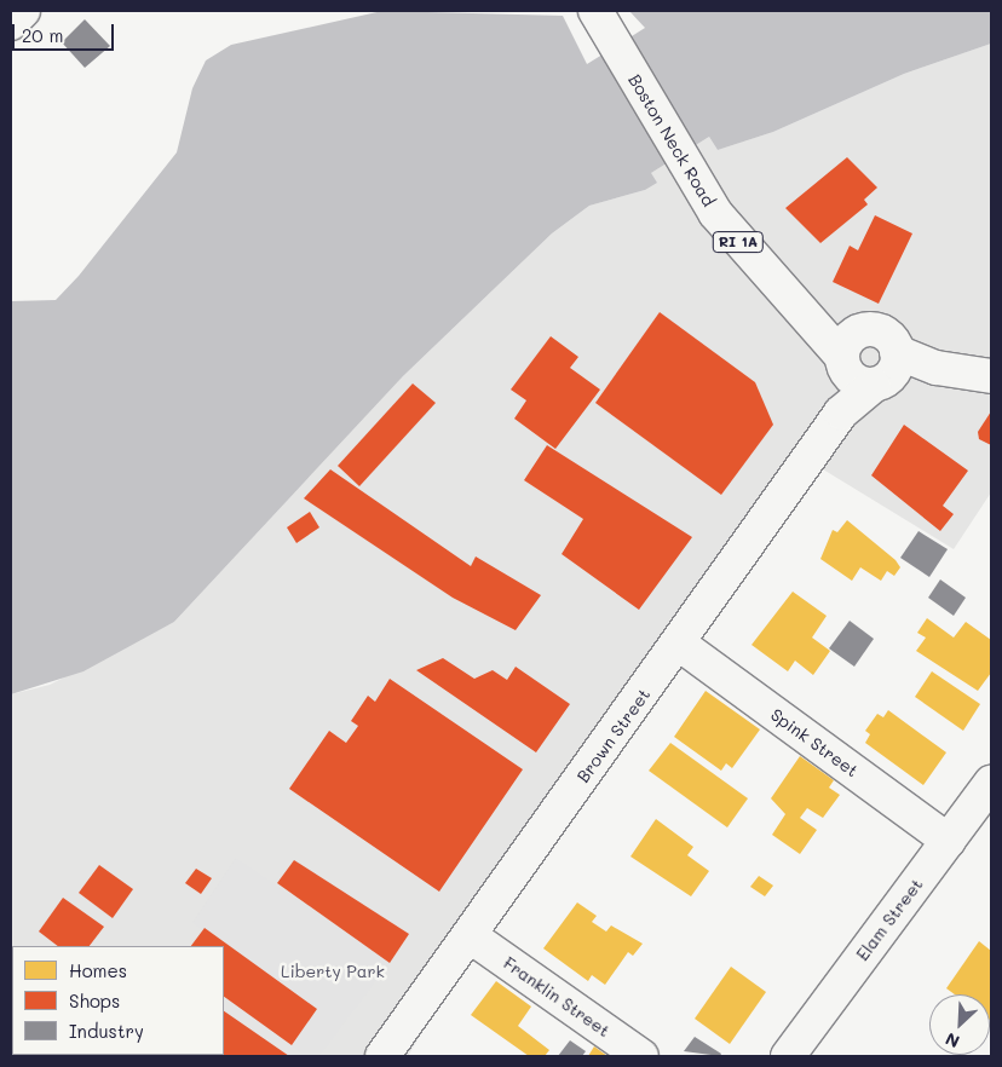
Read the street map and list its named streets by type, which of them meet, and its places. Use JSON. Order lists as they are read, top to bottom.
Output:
{
  "streets": {
    "main road": [
      "Boston Neck Road",
      "RI 1A",
      "Brown Street",
      "Spink Street",
      "Elam Street",
      "Franklin Street"
    ]
  },
  "crossings": [
    ["Boston Neck Road", "Brown Street"],
    ["Brown Street", "Spink Street"],
    ["Brown Street", "Franklin Street"],
    ["Spink Street", "Elam Street"]
  ],
  "parks": ["Liberty Park"],
  "legend": ["Homes", "Shops", "Industry"],
  "scale_bar": "20 m",
  "north": "bottom left"
}
